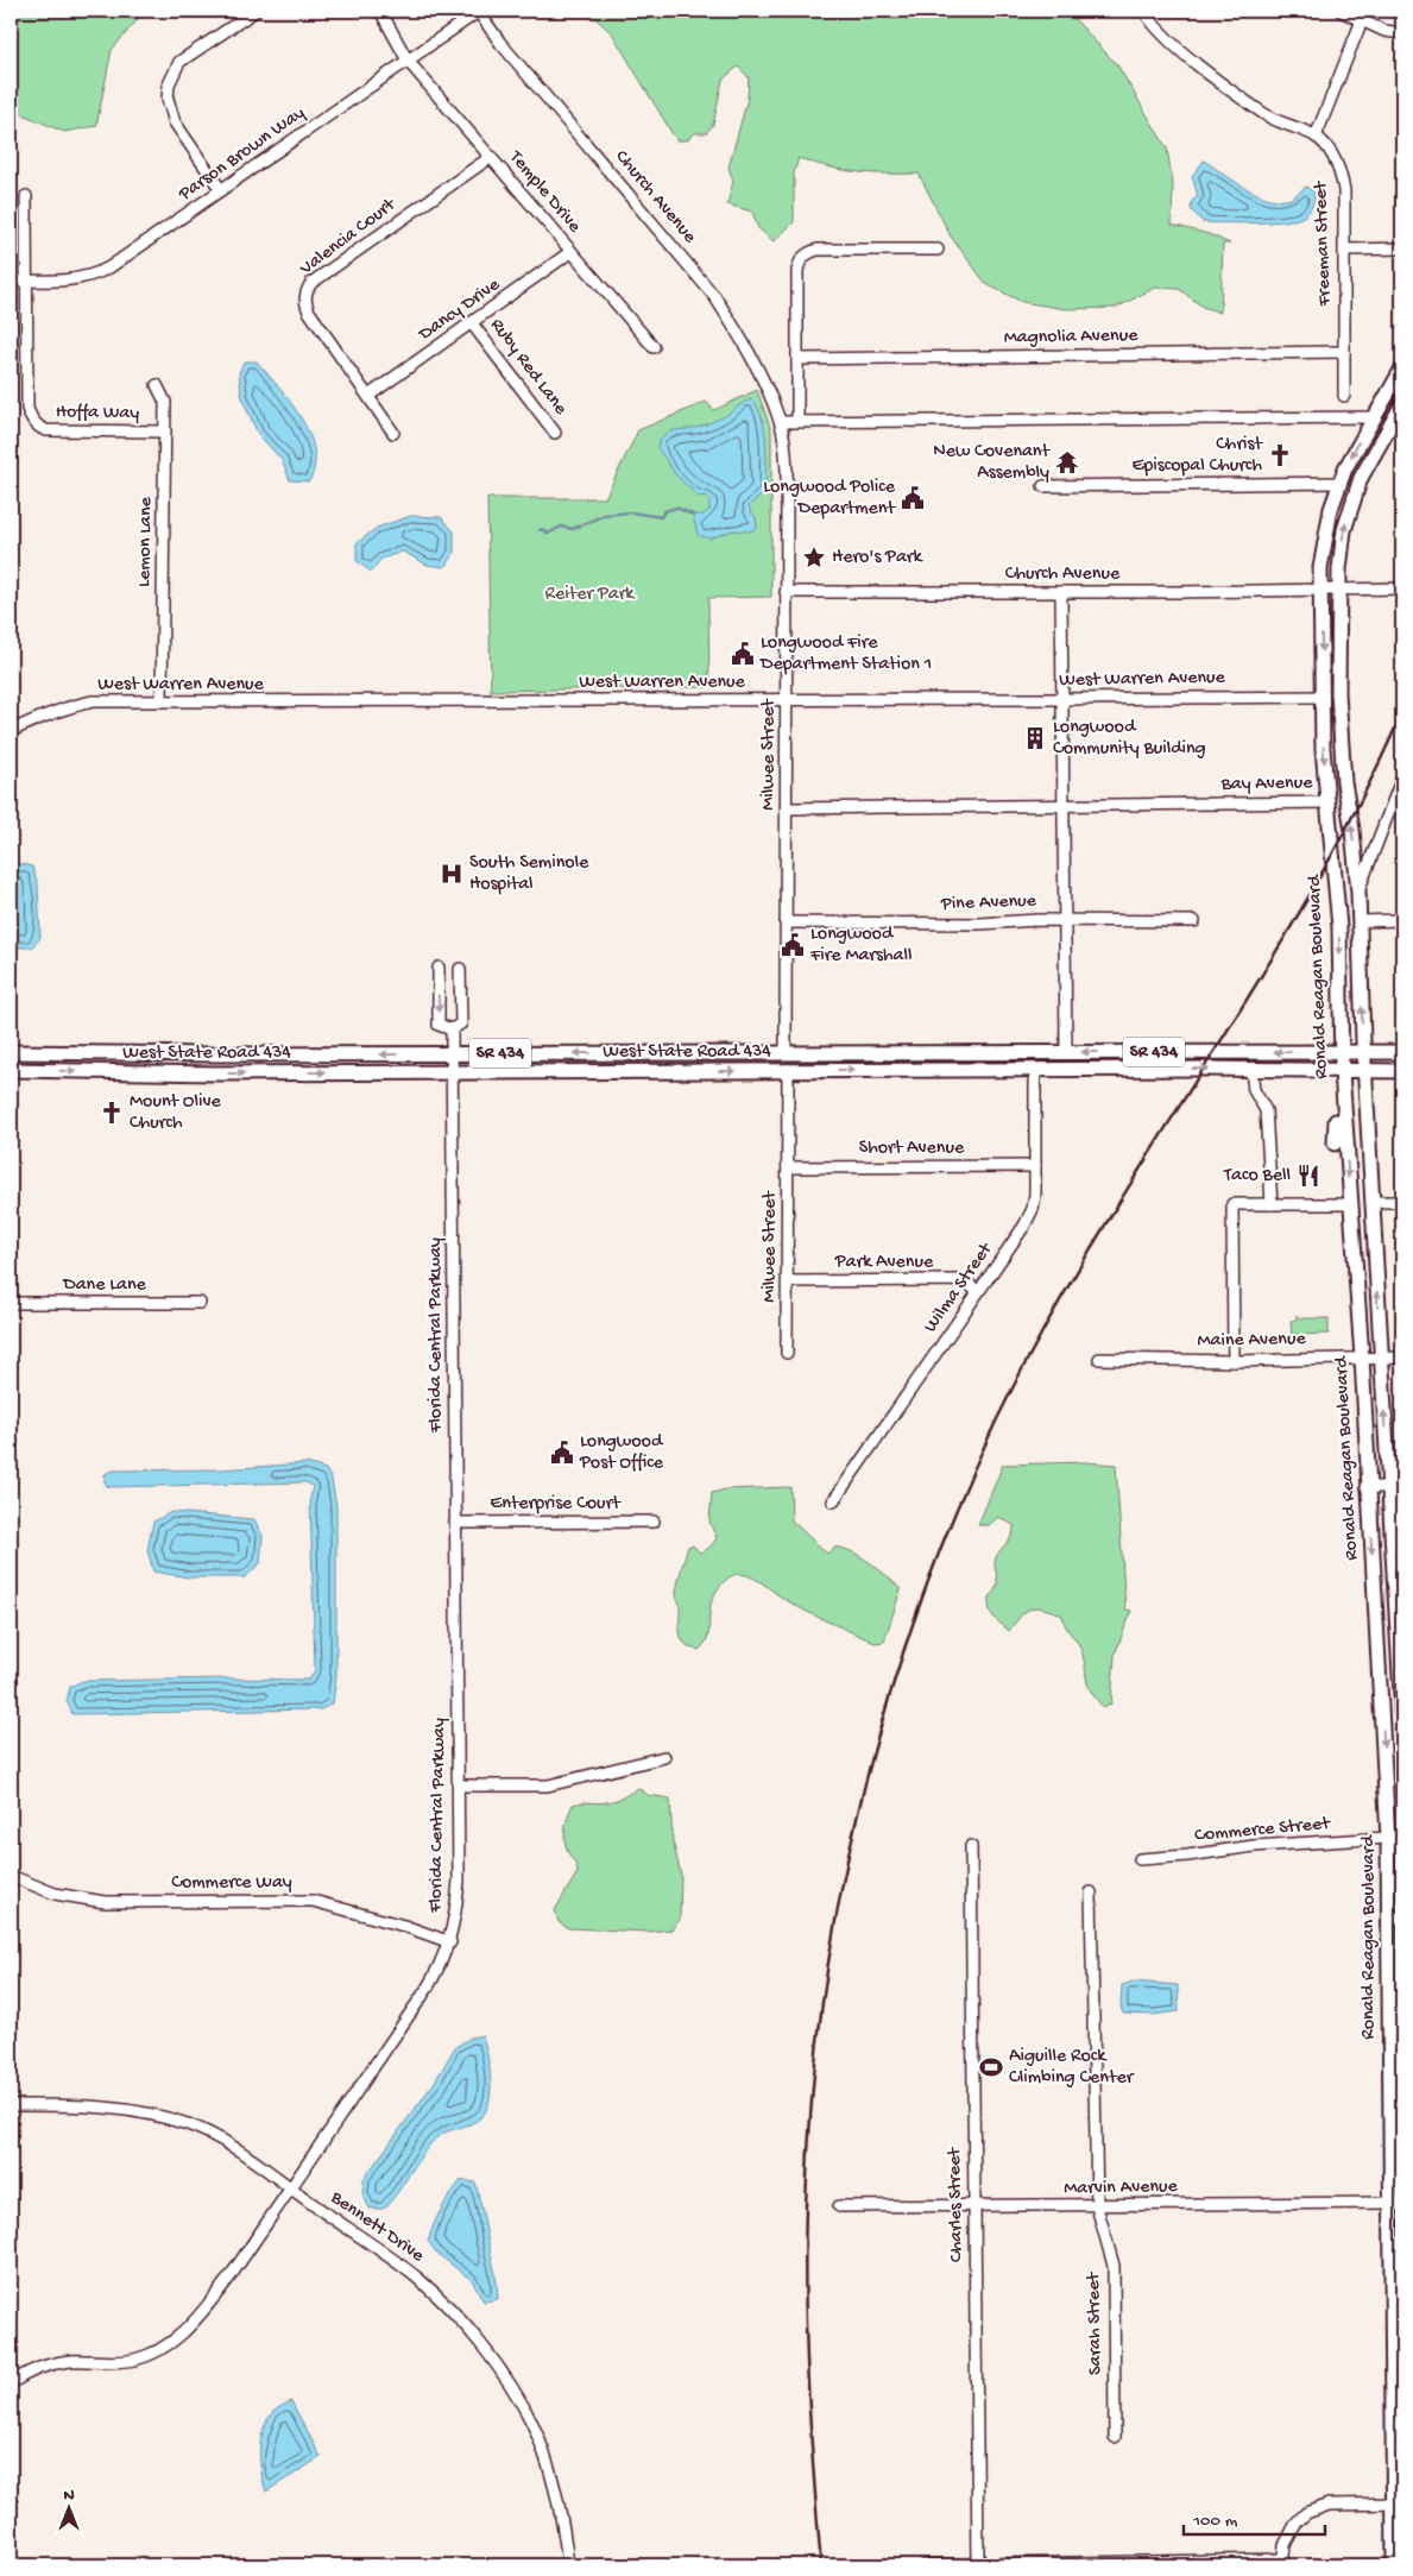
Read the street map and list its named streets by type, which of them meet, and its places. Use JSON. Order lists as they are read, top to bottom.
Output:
{
  "streets": {
    "main road": ["Ronald Reagan Boulevard", "West State Road 434", "SR 434"],
    "street": [
      "Parson Brown Way",
      "Temple Drive",
      "Church Avenue",
      "Valencia Court",
      "Freeman Street",
      "Dancy Drive",
      "Magnolia Avenue",
      "Ruby Red Lane",
      "Hoffa Way",
      "Lemon Lane",
      "West Warren Avenue",
      "Milwee Street",
      "Bay Avenue",
      "Pine Avenue",
      "Short Avenue",
      "Park Avenue",
      "Dane Lane",
      "Wilma Street",
      "Florida Central Parkway",
      "Maine Avenue",
      "Enterprise Court",
      "Commerce Street",
      "Commerce Way",
      "Marvin Avenue",
      "Charles Street",
      "Bennett Drive",
      "Sarah Street"
    ]
  },
  "crossings": [
    ["Parson Brown Way", "Temple Drive"],
    ["Parson Brown Way", "Church Avenue"],
    ["Parson Brown Way", "Hoffa Way"],
    ["Temple Drive", "Valencia Court"],
    ["Temple Drive", "Dancy Drive"],
    ["Church Avenue", "Milwee Street"],
    ["Church Avenue", "Ronald Reagan Boulevard"],
    ["Valencia Court", "Dancy Drive"],
    ["Freeman Street", "Magnolia Avenue"],
    ["Dancy Drive", "Ruby Red Lane"],
    ["Hoffa Way", "Lemon Lane"],
    ["Lemon Lane", "West Warren Avenue"],
    ["West Warren Avenue", "Milwee Street"],
    ["West Warren Avenue", "Ronald Reagan Boulevard"],
    ["Milwee Street", "Bay Avenue"],
    ["Milwee Street", "Pine Avenue"],
    ["Milwee Street", "West State Road 434"],
    ["Milwee Street", "Short Avenue"],
    ["Milwee Street", "Park Avenue"],
    ["Bay Avenue", "Ronald Reagan Boulevard"],
    ["Ronald Reagan Boulevard", "West State Road 434"],
    ["Ronald Reagan Boulevard", "SR 434"],
    ["Ronald Reagan Boulevard", "Maine Avenue"],
    ["Ronald Reagan Boulevard", "Commerce Street"],
    ["Ronald Reagan Boulevard", "Marvin Avenue"],
    ["West State Road 434", "SR 434"],
    ["West State Road 434", "Wilma Street"],
    ["West State Road 434", "Florida Central Parkway"],
    ["Short Avenue", "Wilma Street"],
    ["Park Avenue", "Wilma Street"],
    ["Florida Central Parkway", "Enterprise Court"],
    ["Florida Central Parkway", "Commerce Way"],
    ["Florida Central Parkway", "Bennett Drive"],
    ["Marvin Avenue", "Charles Street"],
    ["Marvin Avenue", "Sarah Street"]
  ],
  "parks": ["Reiter Park"],
  "places": {
    "church": ["Christ Episcopal Church", "Mount Olive Church"],
    "temple": ["New Covenant Assembly"],
    "public building": [
      "Longwood Police Department",
      "Longwood Fire Department Station 1",
      "Longwood Fire Marshall",
      "Longwood Post Office"
    ],
    "place": ["Hero's Park"],
    "building": ["Longwood Community Building"],
    "hospital": ["South Seminole Hospital"],
    "restaurant": ["Taco Bell"],
    "sports": ["Aiguille Rock Climbing Center"]
  },
  "scale_bar": "100 m",
  "north": "top"
}
